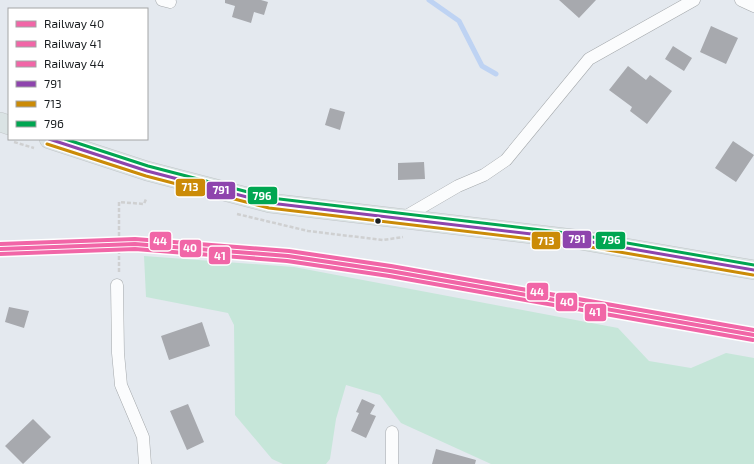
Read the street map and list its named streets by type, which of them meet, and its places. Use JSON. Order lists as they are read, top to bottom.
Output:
{
  "lines": [
    "transit line 791",
    "transit line 796",
    "transit line 713",
    "rail line 44",
    "rail line 40",
    "rail line 41"
  ],
  "legend": [
    "Railway 40",
    "Railway 41",
    "Railway 44",
    "791",
    "713",
    "796"
  ]
}
